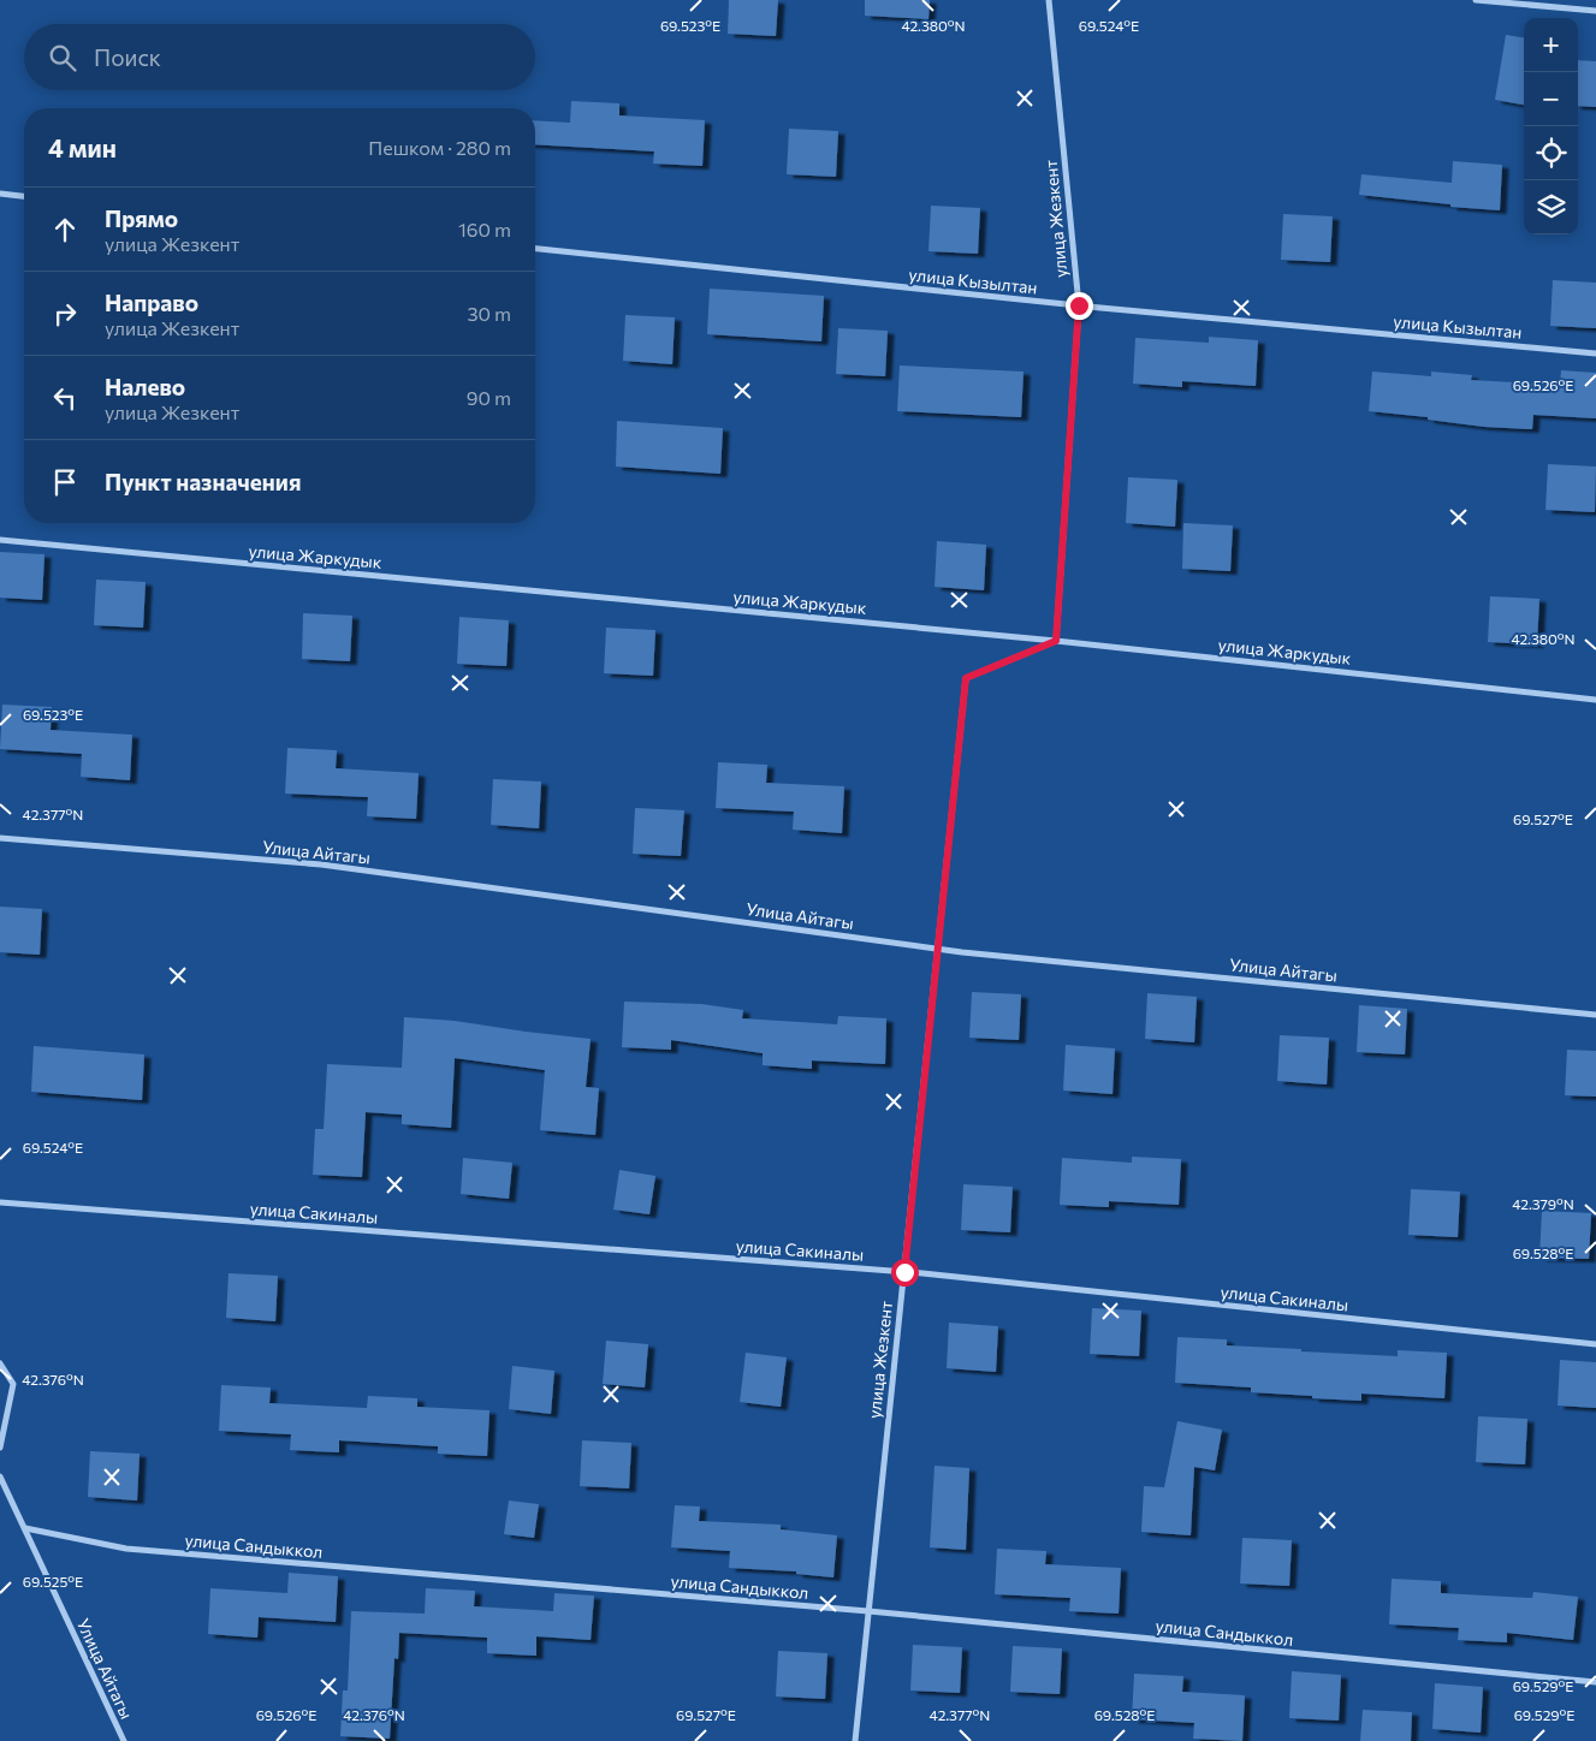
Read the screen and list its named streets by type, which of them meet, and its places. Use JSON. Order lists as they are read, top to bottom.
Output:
{
  "streets": {
    "street": [
      "улица Жезкент",
      "улица Кызылтан",
      "улица Жаркудык",
      "Улица Айтагы",
      "улица Сакиналы",
      "улица Сандыккол"
    ]
  },
  "crossings": [
    ["улица Жезкент", "улица Кызылтан"],
    ["улица Жезкент", "улица Жаркудык"],
    ["улица Жезкент", "Улица Айтагы"],
    ["улица Жезкент", "улица Сакиналы"],
    ["улица Жезкент", "улица Сандыккол"],
    ["Улица Айтагы", "улица Сандыккол"]
  ],
  "page": {
    "map_buttons": ["+", "−"],
    "search": "Поиск",
    "heading": ["4 мин", "Пешком · 280 m"],
    "list": [
      ["Прямо", "улица Жезкент", "160 m"],
      ["Направо", "улица Жезкент", "30 m"],
      ["Налево", "улица Жезкент", "90 m"],
      "Пункт назначения"
    ]
  },
  "coordinates": [
    "42.380°N",
    "69.523°E",
    "69.524°E",
    "69.526°E",
    "42.377°N",
    "69.527°E",
    "42.379°N",
    "69.528°E",
    "42.376°N",
    "69.525°E",
    "69.529°E"
  ]
}
